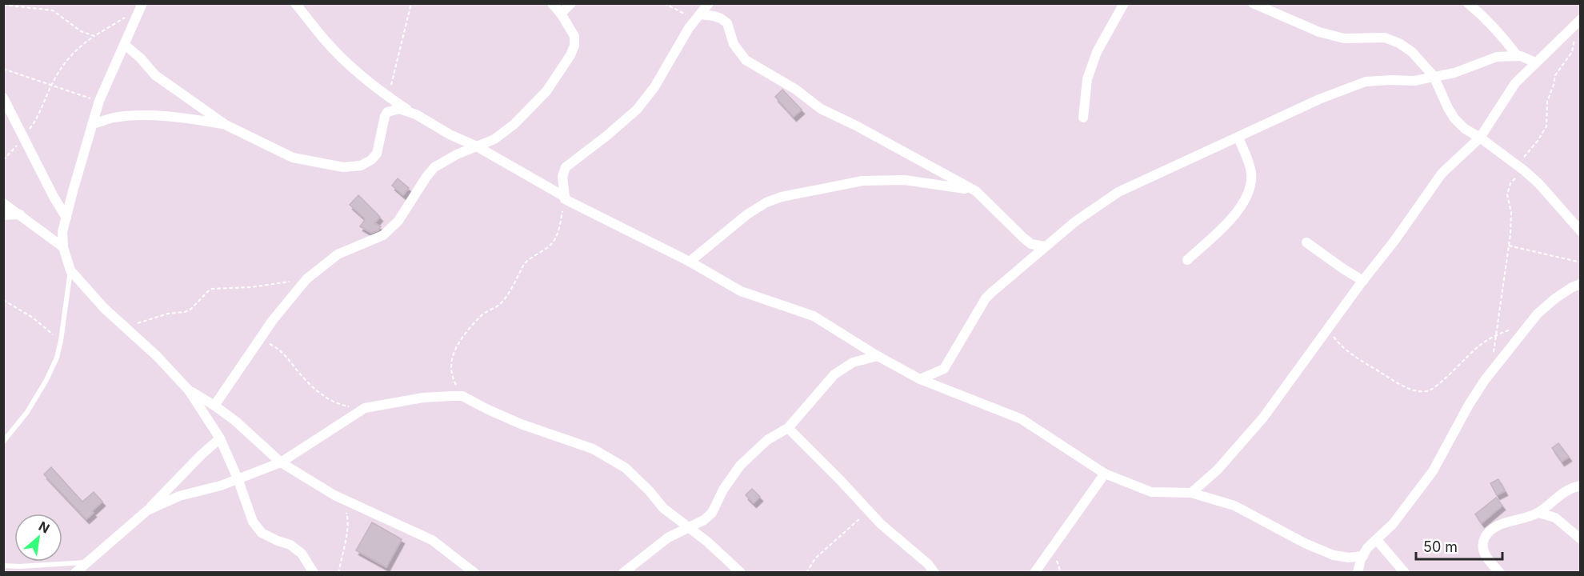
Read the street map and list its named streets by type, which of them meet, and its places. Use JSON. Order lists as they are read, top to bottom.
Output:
{
  "scale_bar": "50 m",
  "north": "top right"
}
